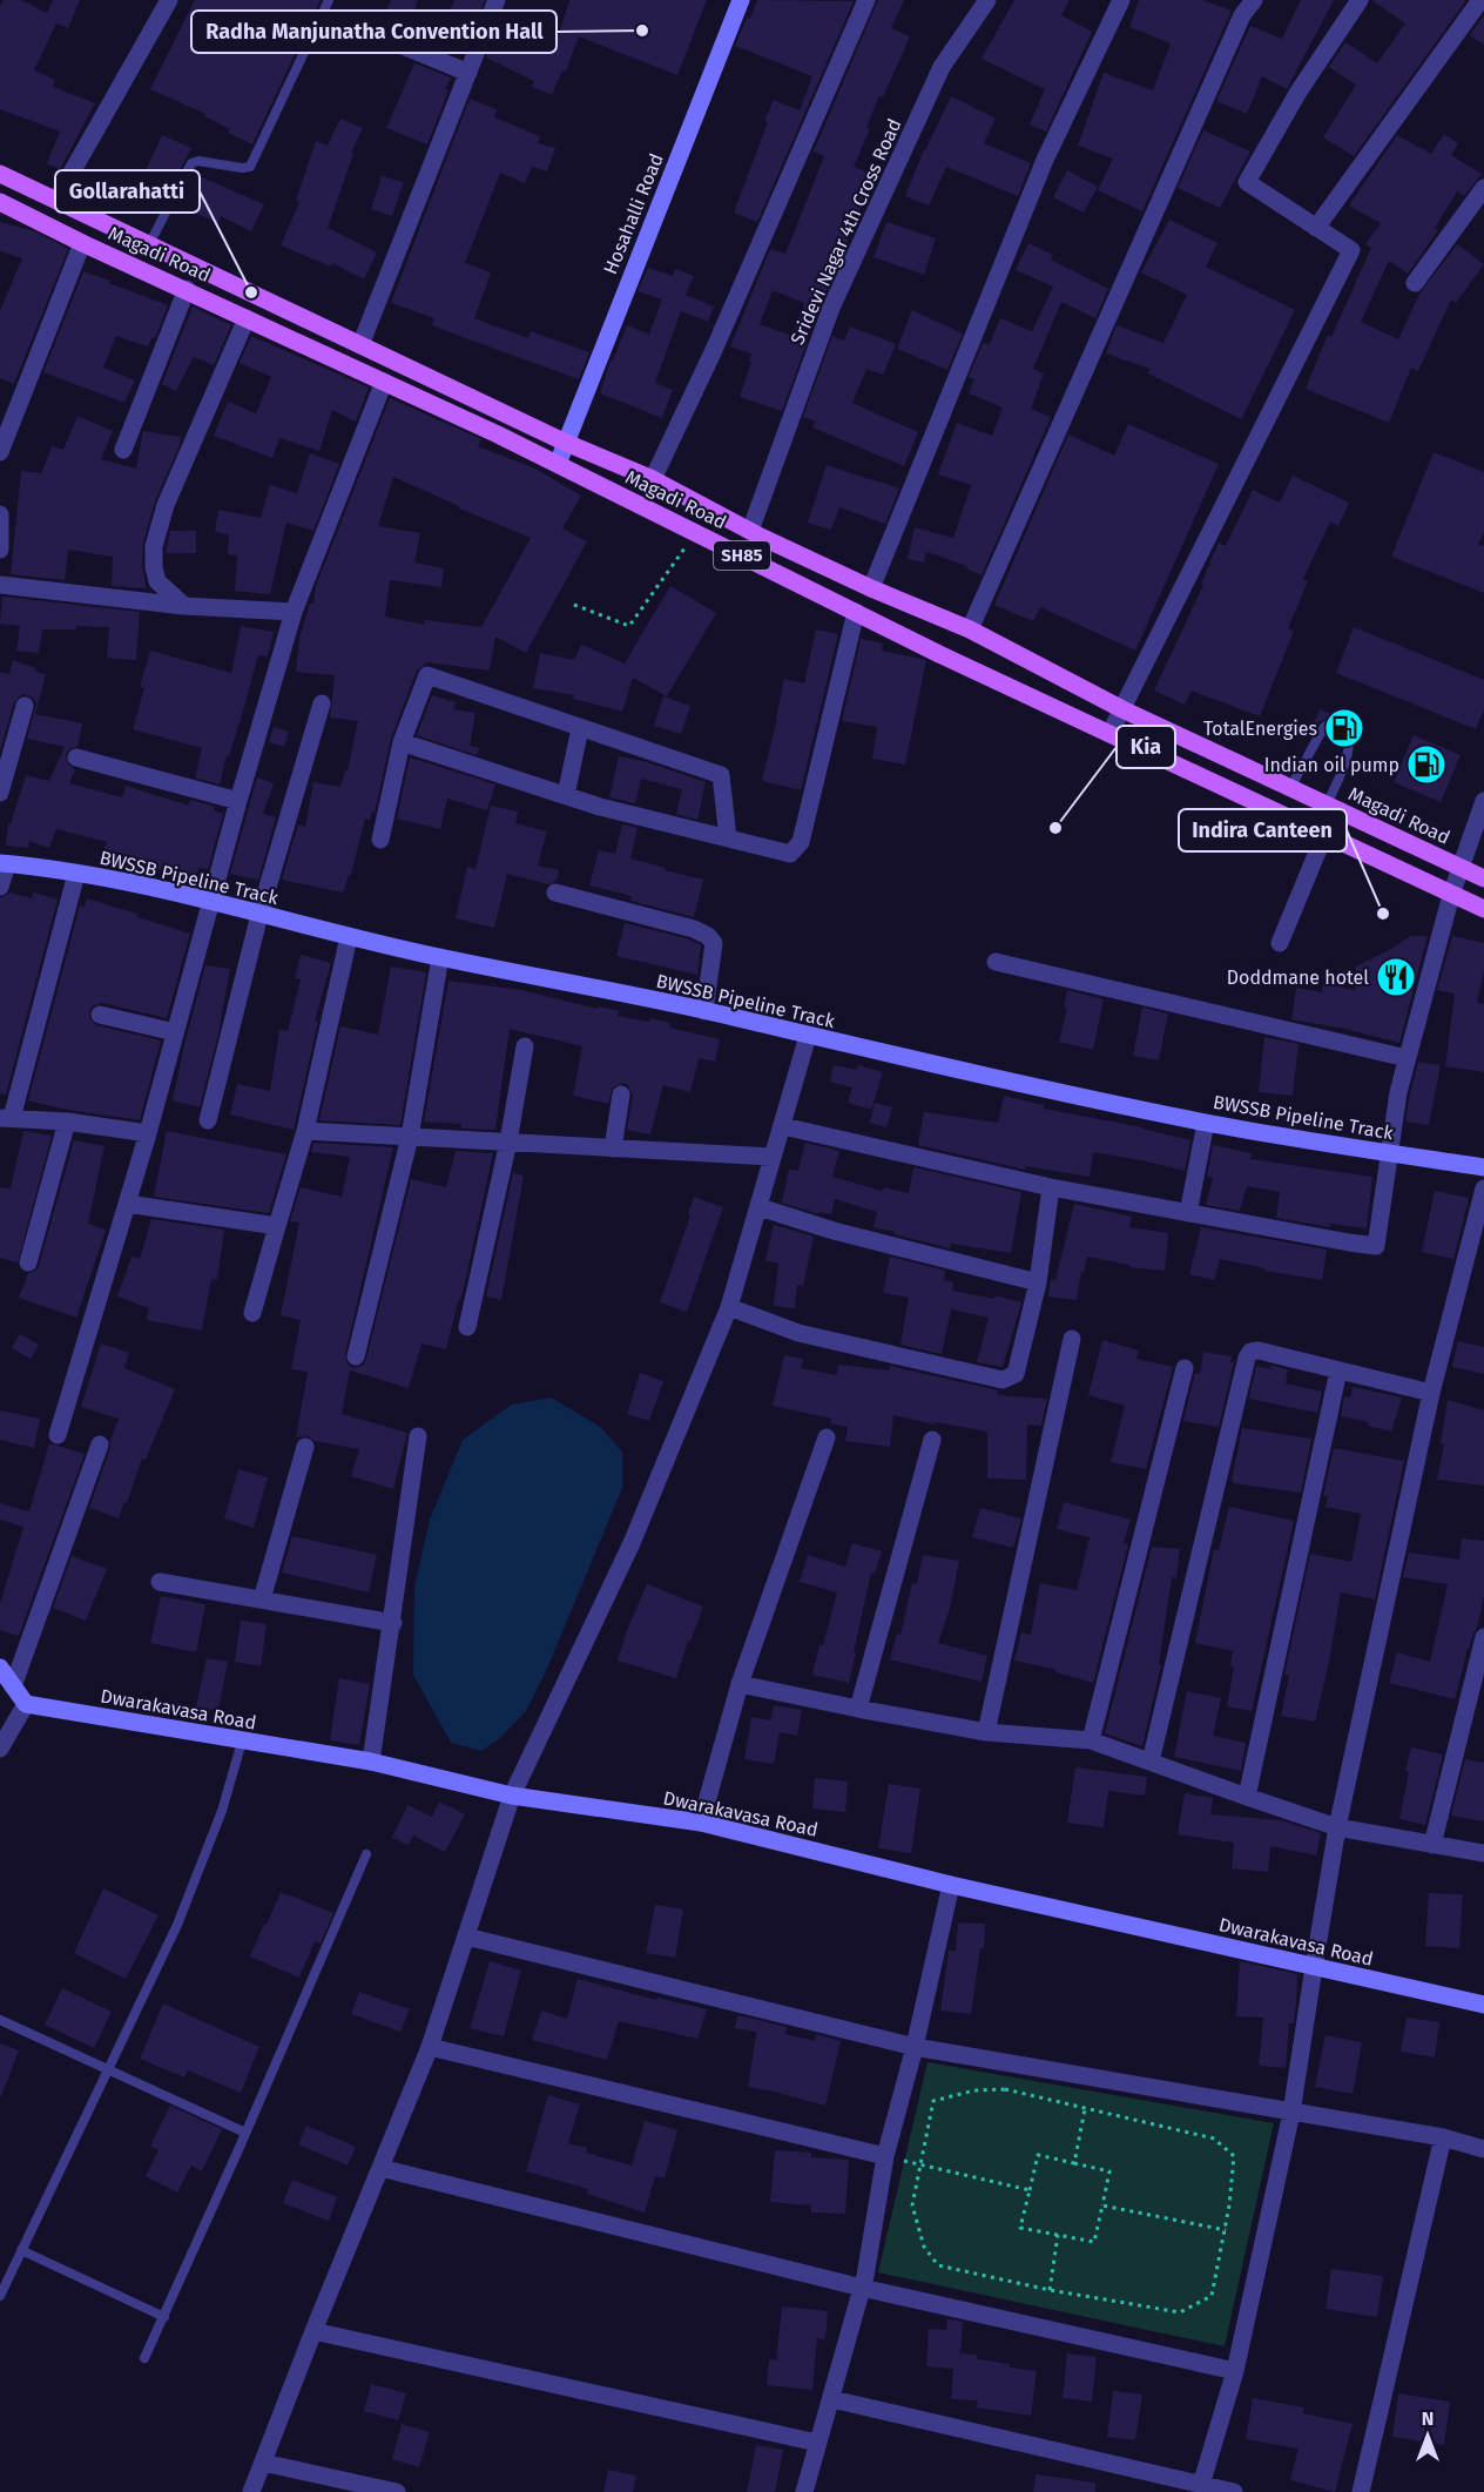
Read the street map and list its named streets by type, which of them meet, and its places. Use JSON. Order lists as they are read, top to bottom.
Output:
{
  "streets": {
    "main road": ["Magadi Road", "SH85"],
    "street": [
      "Hosahalli Road",
      "Sridevi Nagar 4th Cross Road",
      "BWSSB Pipeline Track",
      "Dwarakavasa Road"
    ]
  },
  "crossings": [
    ["Hosahalli Road", "Magadi Road"],
    ["Sridevi Nagar 4th Cross Road", "Magadi Road"]
  ],
  "places": {
    "other": [
      "Radha Manjunatha Convention Hall",
      "Gollarahatti",
      "Kia",
      "Indira Canteen"
    ],
    "fuel station": ["TotalEnergies", "Indian oil pump"],
    "restaurant": ["Doddmane hotel"]
  },
  "north": "top"
}
